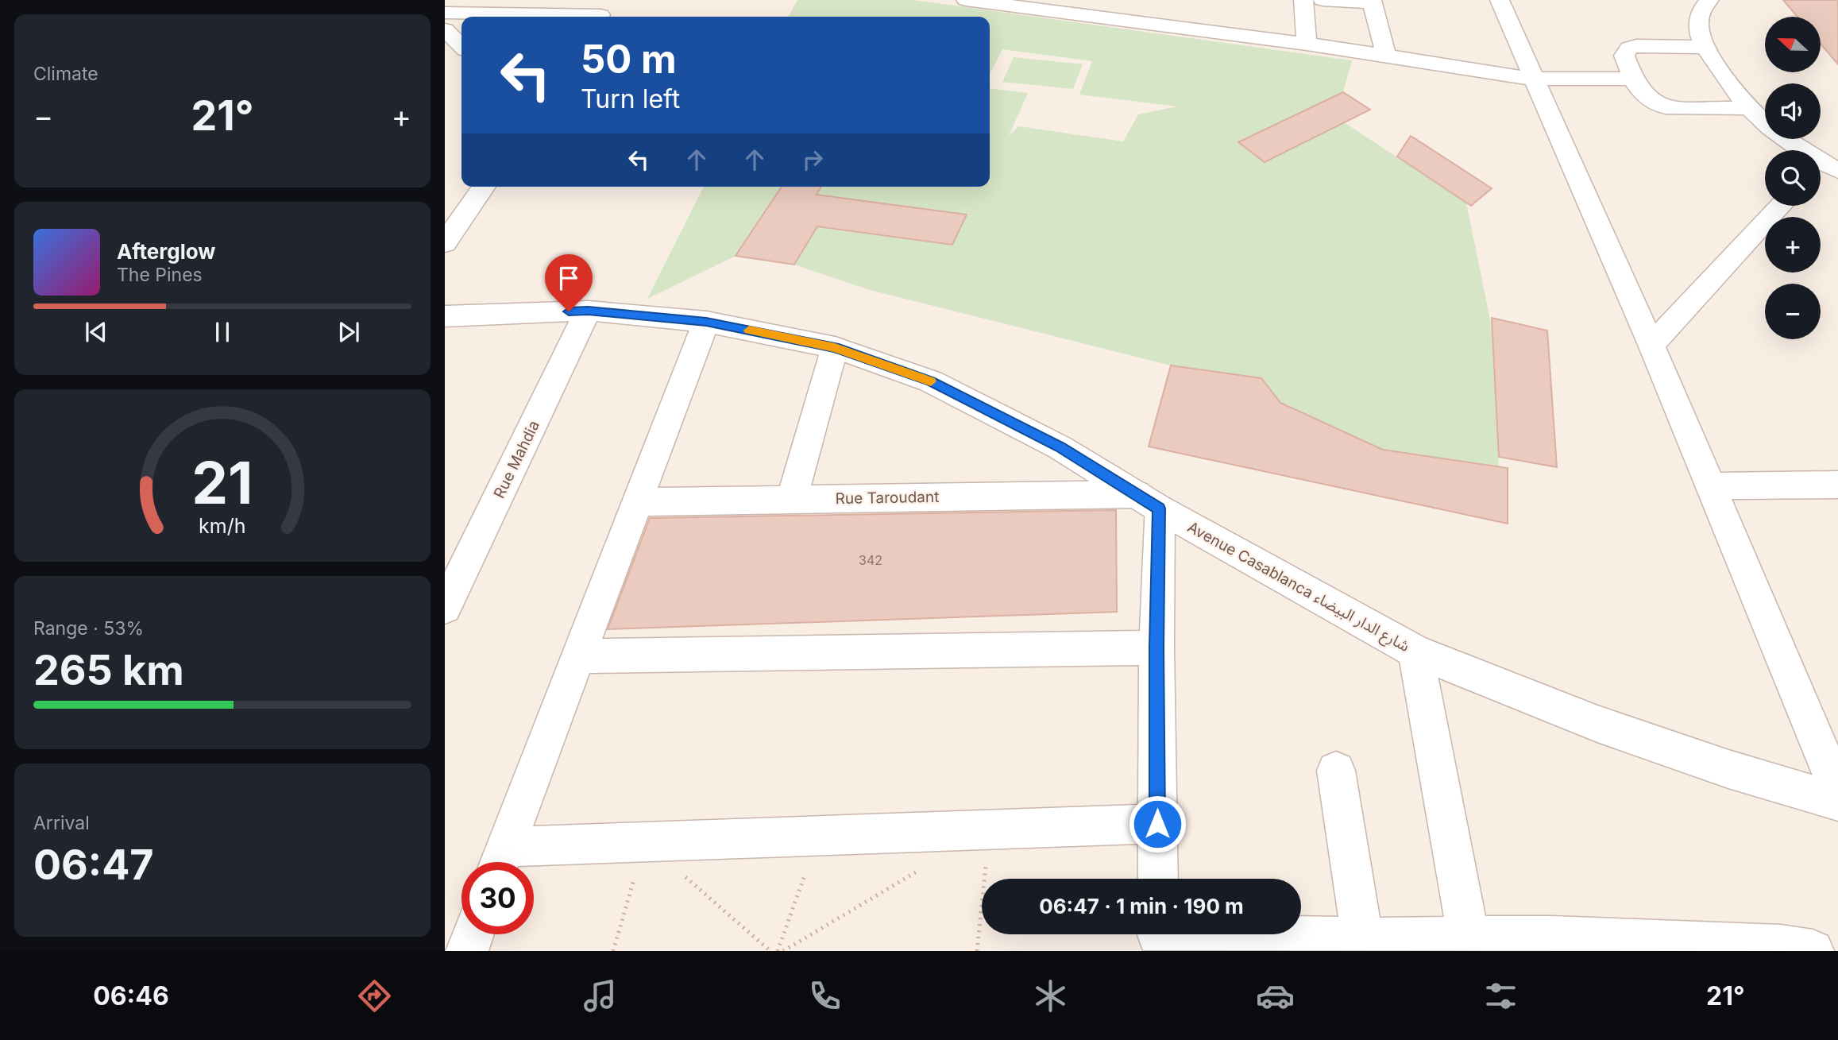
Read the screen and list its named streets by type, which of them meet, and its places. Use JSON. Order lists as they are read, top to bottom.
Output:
{
  "streets": {
    "street": ["Rue Mahdia", "Rue Taroudant", "Avenue Casablanca شارع الدار البيضاء"]
  },
  "crossings": [
    ["Rue Mahdia", "Avenue Casablanca شارع الدار البيضاء"],
    ["Rue Taroudant", "Avenue Casablanca شارع الدار البيضاء"]
  ],
  "house_numbers": ["342"],
  "north": "left",
  "page": {
    "tile": [
      "Climate",
      ["Range · 53%", "265 km"],
      ["Arrival", "06:47"]
    ],
    "map_buttons": ["+", "−"],
    "turn": ["50 m", "Turn left"],
    "heat": ["−", "21°", "+"],
    "song": ["Afterglow", "The Pines"],
    "limit": "30",
    "trip": "06:47 · 1 min · 190 m",
    "tabs": ["06:46", "21°"],
    "gauge": ["21", "km/h"]
  }
}
